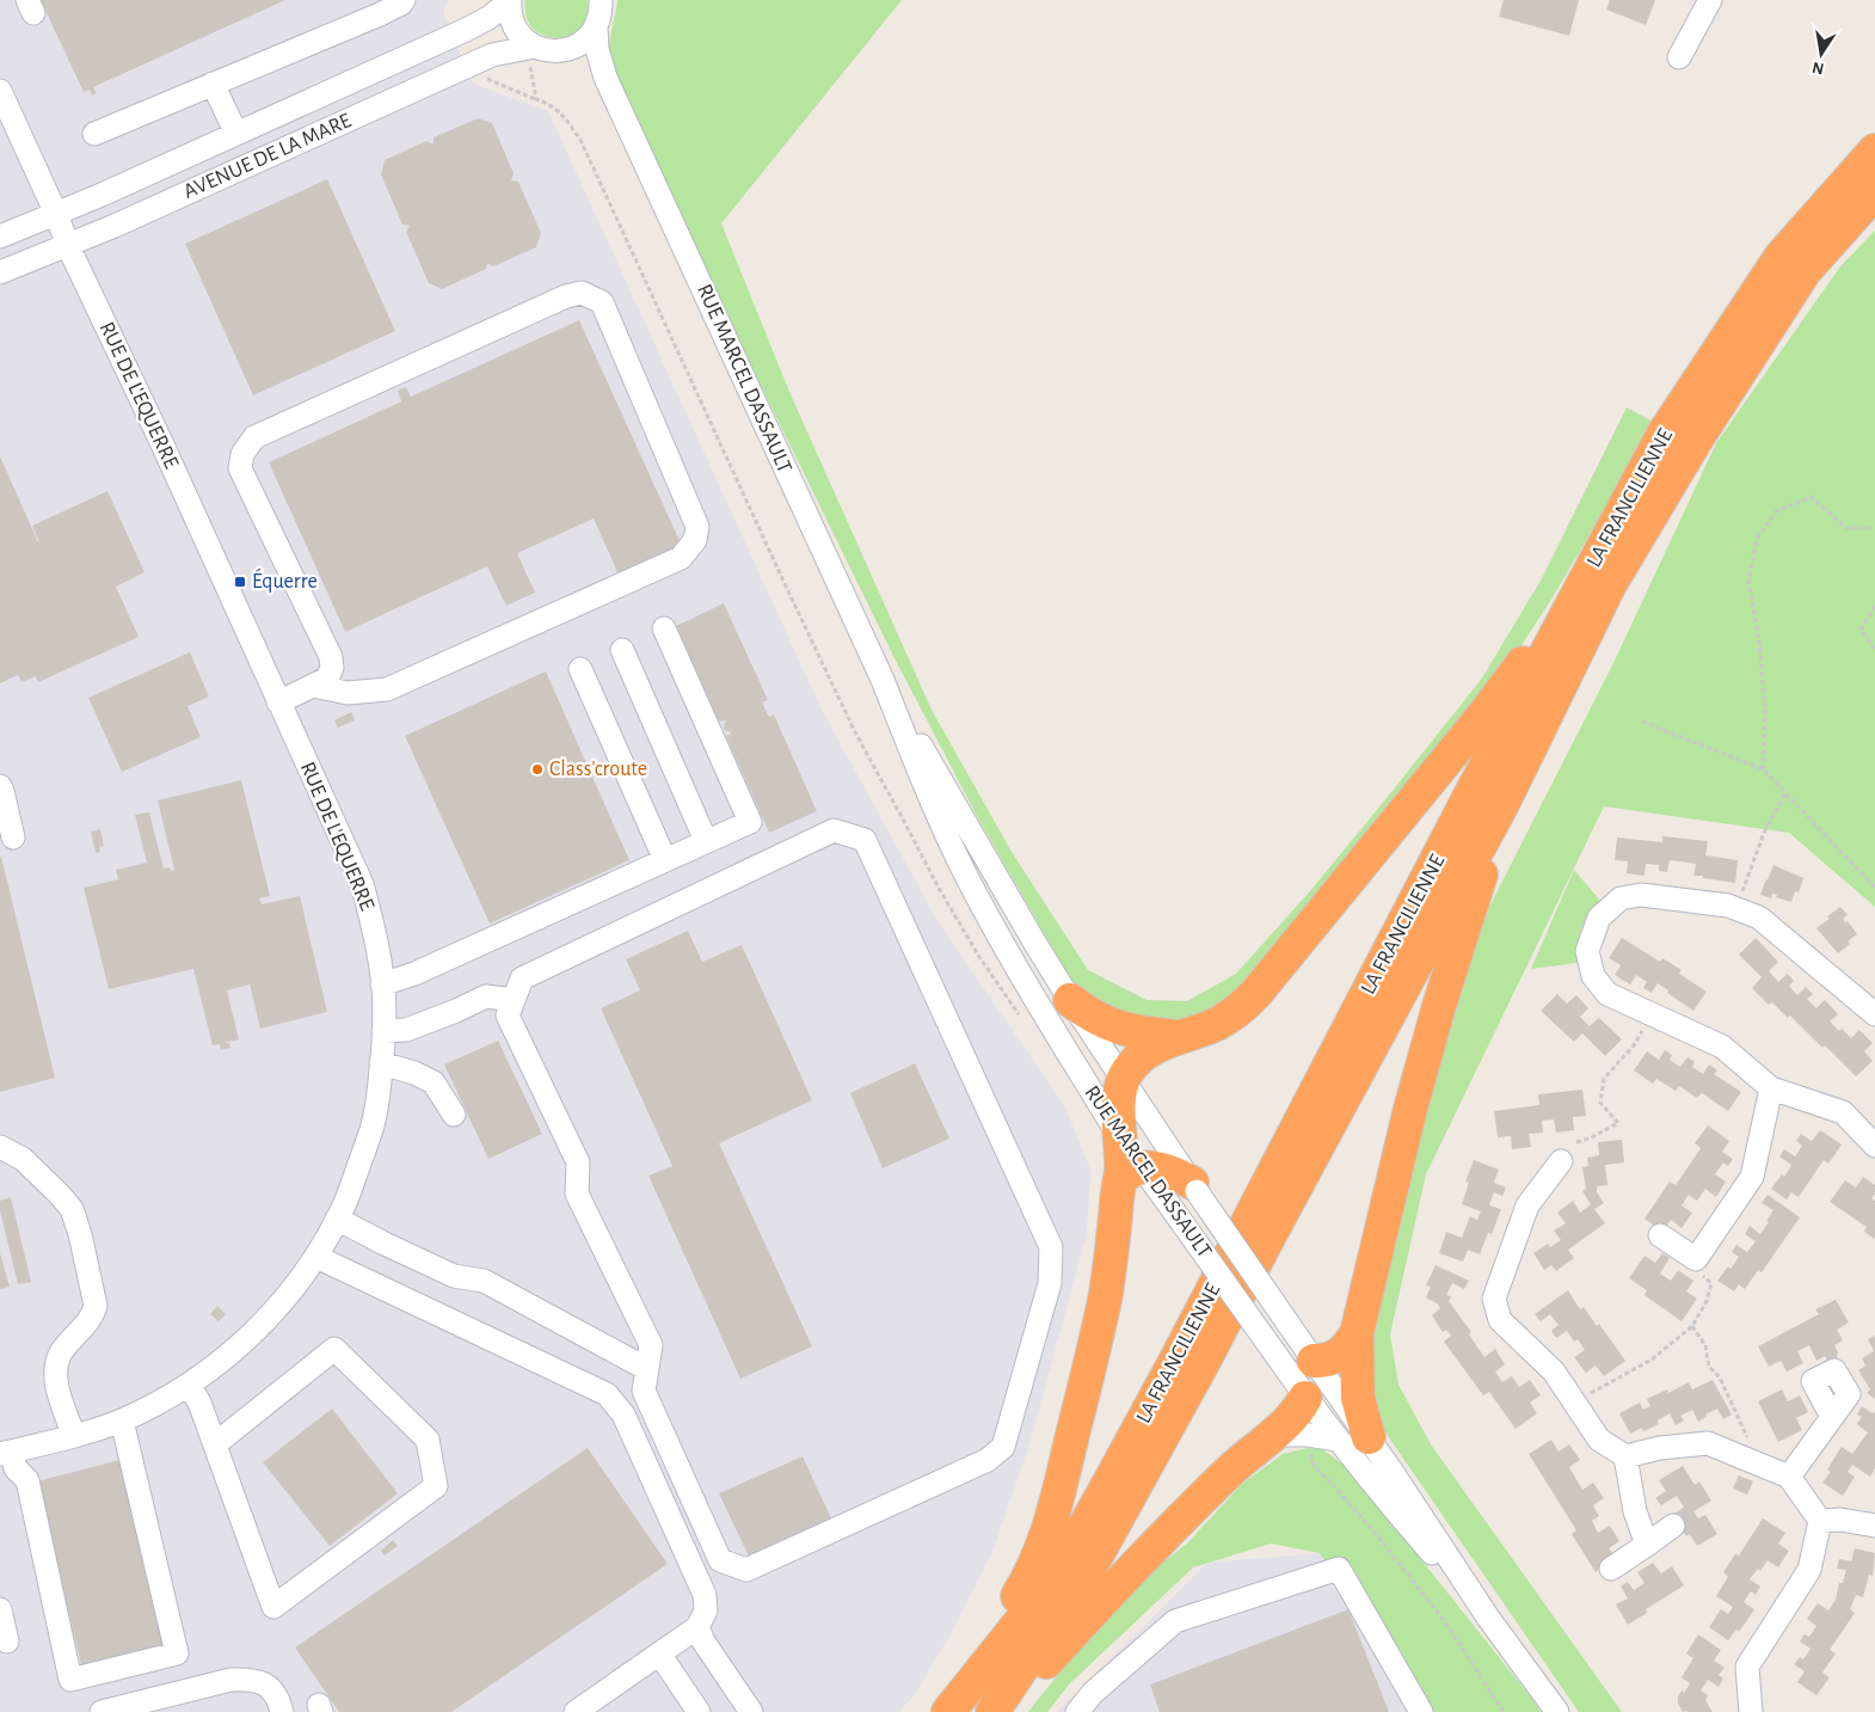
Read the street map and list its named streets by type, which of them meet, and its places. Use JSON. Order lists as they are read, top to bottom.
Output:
{
  "streets": {
    "highway": ["LA FRANCILIENNE"],
    "street": ["AVENUE DE LA MARE", "RUE MARCEL DASSAULT", "RUE DE L'EQUERRE"]
  },
  "crossings": [
    ["AVENUE DE LA MARE", "RUE MARCEL DASSAULT"],
    ["AVENUE DE LA MARE", "RUE DE L'EQUERRE"]
  ],
  "places": {
    "transit": ["Équerre"],
    "other": ["Class'croute"]
  },
  "north": "bottom"
}
